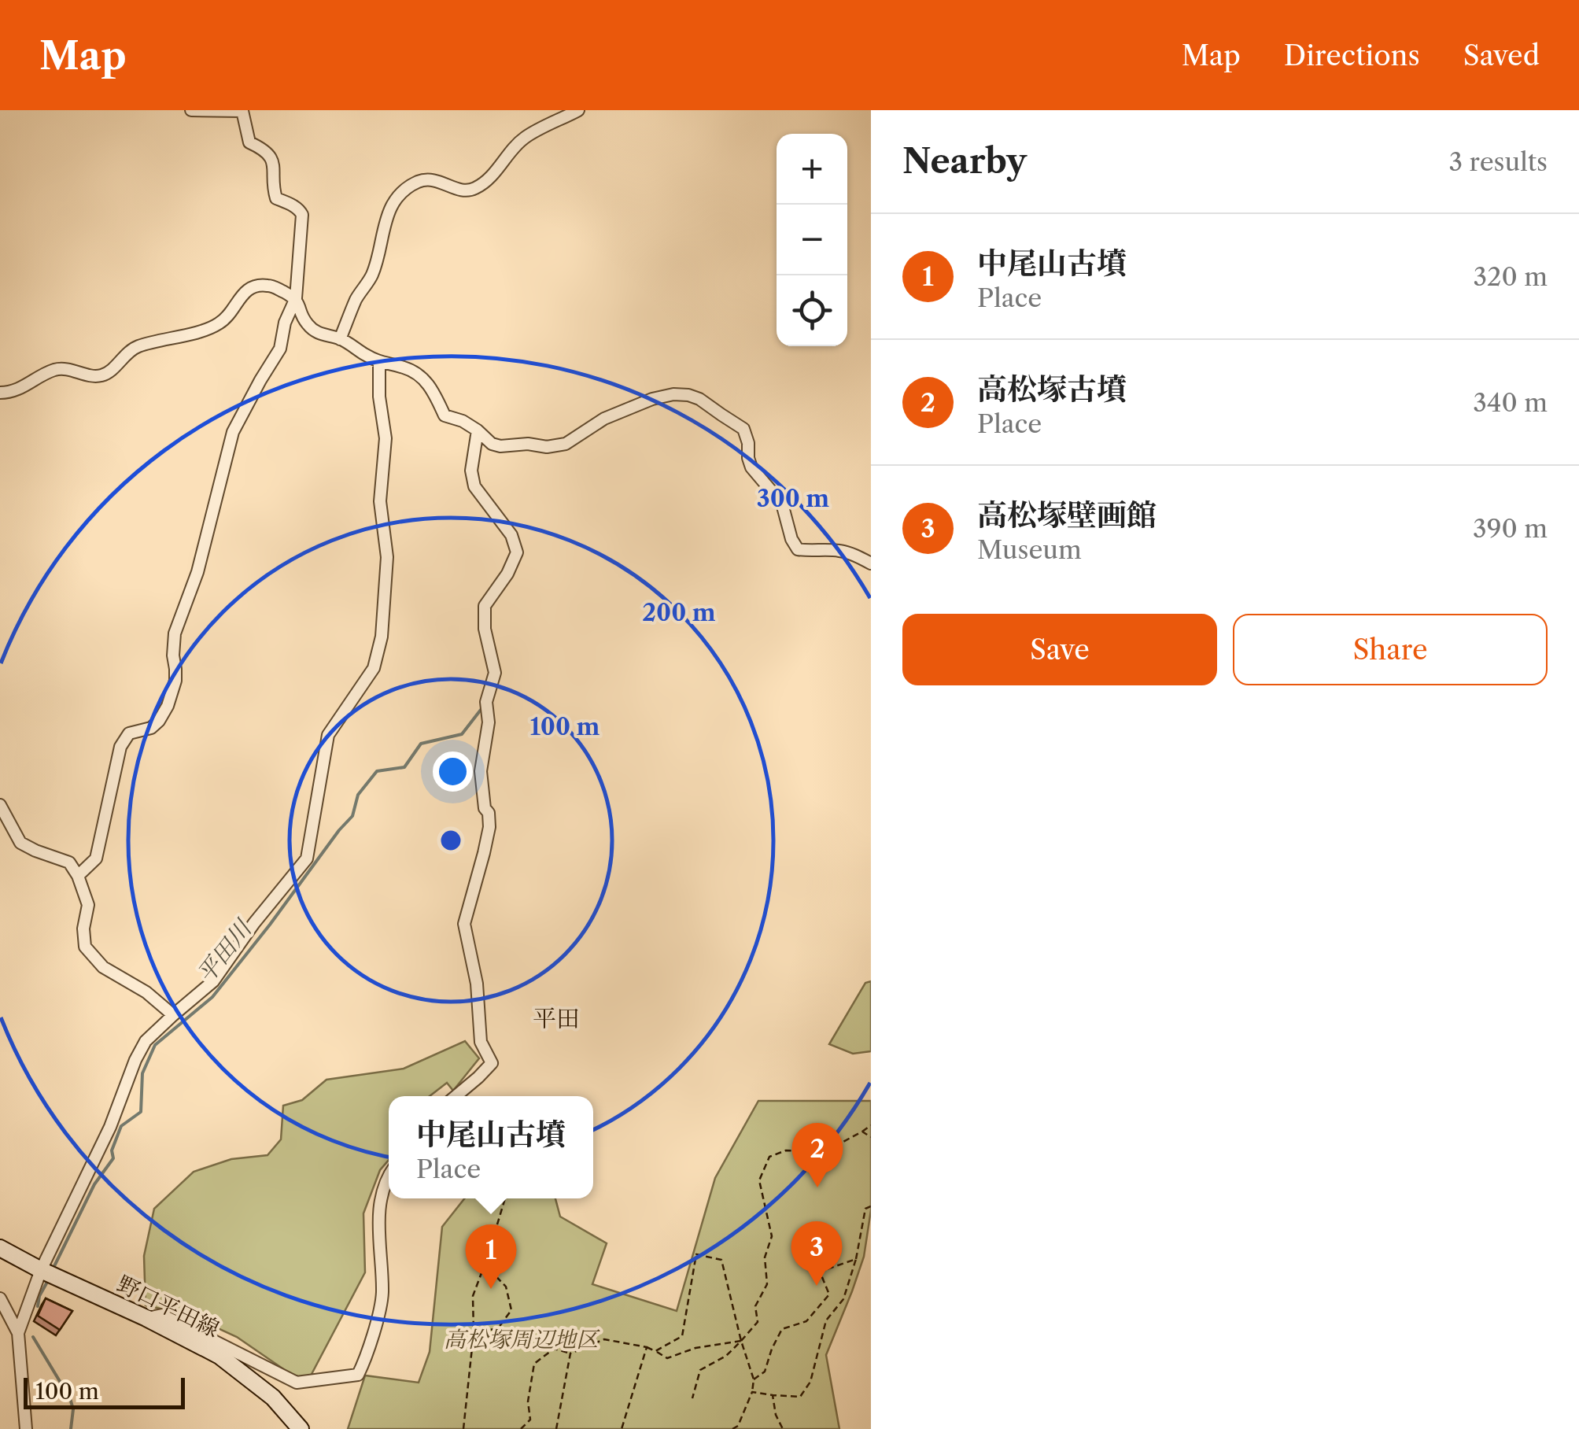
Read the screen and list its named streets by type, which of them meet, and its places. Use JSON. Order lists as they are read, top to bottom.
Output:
{
  "streets": {
    "main road": ["野口平田線"]
  },
  "districts": ["平田"],
  "water": ["平田川"],
  "parks": ["高松塚周辺地区"],
  "scale_bar": "100 m",
  "page": {
    "header": "Map",
    "nav": ["Map", "Directions", "Saved"],
    "heading": ["Nearby", "3 results"],
    "map_buttons": ["+", "−"],
    "list": [
      {
        "mark": "1",
        "name": "中尾山古墳",
        "note": "Place",
        "value": "320 m"
      },
      {
        "mark": "2",
        "name": "高松塚古墳",
        "note": "Place",
        "value": "340 m"
      },
      {
        "mark": "3",
        "name": "高松塚壁画館",
        "note": "Museum",
        "value": "390 m"
      }
    ],
    "buttons": ["Save", "Share"],
    "popup": ["中尾山古墳", "Place"],
    "pins": ["2", "3", "1"],
    "scale": "100 m"
  },
  "rings": ["300 m", "200 m", "100 m"]
}
